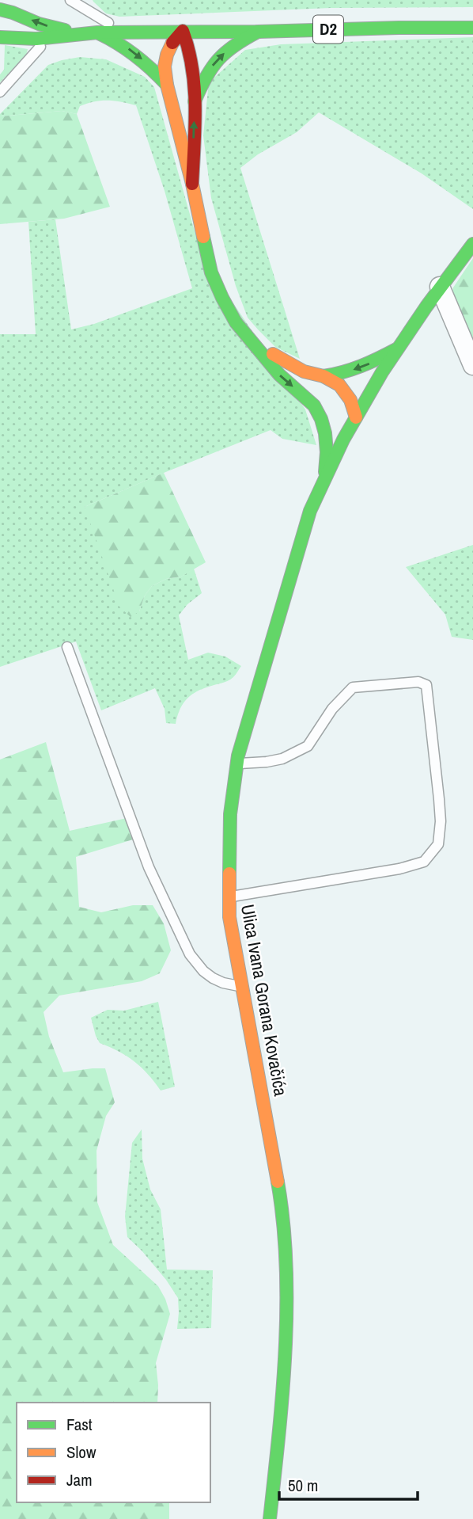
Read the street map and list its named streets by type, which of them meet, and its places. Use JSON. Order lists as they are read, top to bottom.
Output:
{
  "streets": {
    "main road": ["D2", "Ulica Ivana Gorana Kovačića"]
  },
  "legend": ["Fast", "Slow", "Jam"],
  "scale_bar": "50 m"
}
